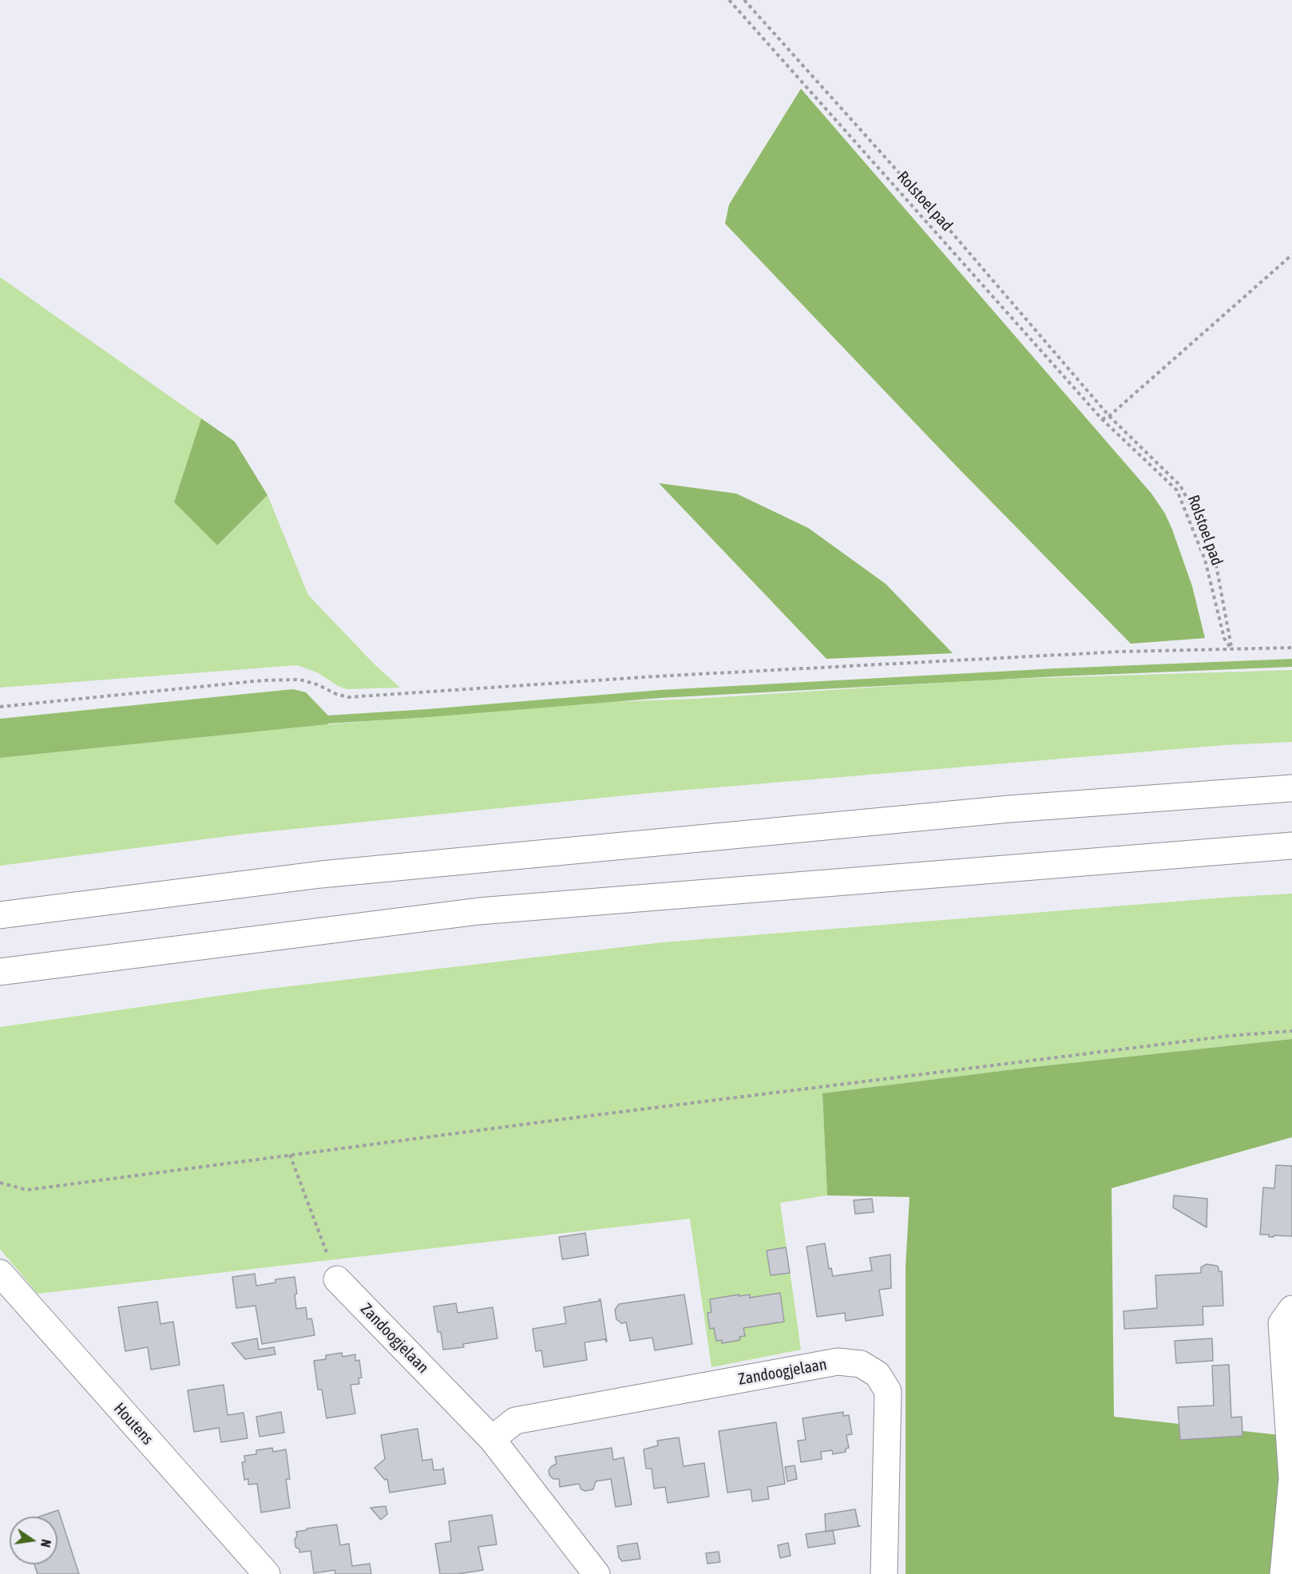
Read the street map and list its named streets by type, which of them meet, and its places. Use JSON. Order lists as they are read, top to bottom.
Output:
{
  "streets": {
    "main road": ["Zandoogjelaan", "Houtens"],
    "path": ["Rolstoel pad"]
  },
  "north": "right"
}
